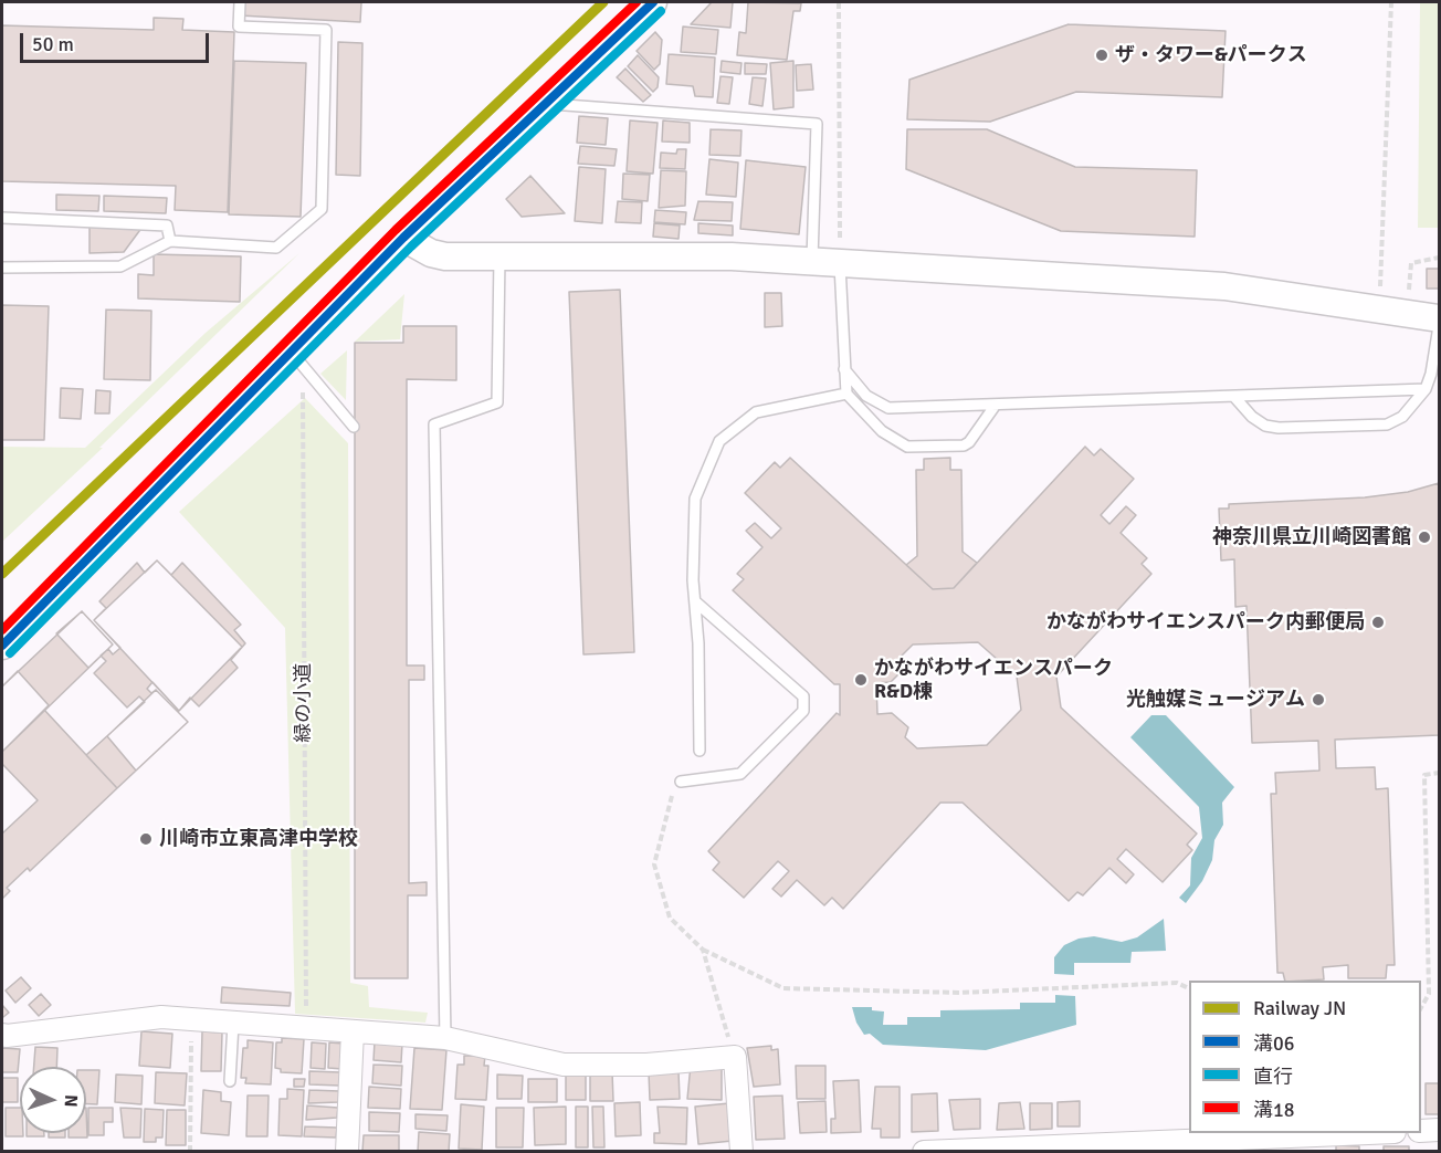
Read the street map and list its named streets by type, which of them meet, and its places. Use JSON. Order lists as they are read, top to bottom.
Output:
{
  "streets": {
    "path": ["緑の小道"]
  },
  "places": [
    "ザ・タワー&パークス",
    "神奈川県立川崎図書館",
    "かながわサイエンスパーク内郵便局",
    "かながわサイエンスパーク R&D棟",
    "光触媒ミュージアム",
    "川崎市立東高津中学校"
  ],
  "lines": [
    "rail line JN",
    "transit line 溝06",
    "transit line 溝18",
    "transit line 直行"
  ],
  "legend": [
    "Railway JN",
    "溝06",
    "直行",
    "溝18"
  ],
  "scale_bar": "50 m",
  "north": "right"
}
